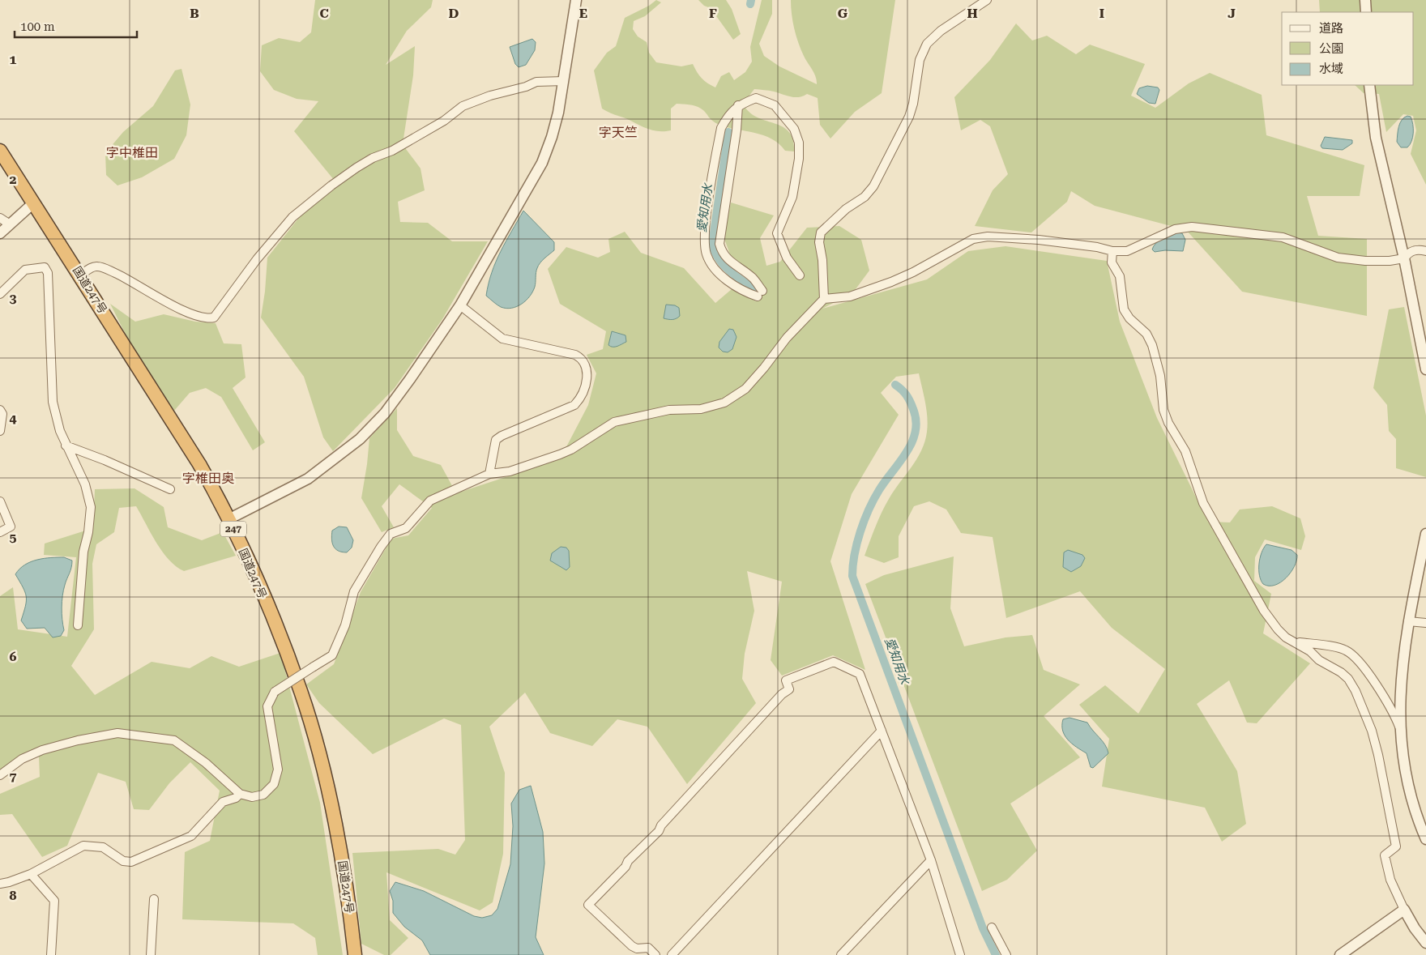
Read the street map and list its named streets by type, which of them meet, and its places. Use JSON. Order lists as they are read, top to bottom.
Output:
{
  "streets": {
    "highway": ["国道247号", "247"]
  },
  "districts": ["字天竺", "字中椎田", "字椎田奥"],
  "water": ["愛知用水"],
  "legend": ["道路", "公園", "水域"],
  "scale_bar": "100 m",
  "grid": {
    "columns": [
      "B",
      "C",
      "D",
      "E",
      "F",
      "G",
      "H",
      "I",
      "J"
    ],
    "rows": [
      "1",
      "2",
      "3",
      "4",
      "5",
      "6",
      "7",
      "8"
    ]
  }
}
